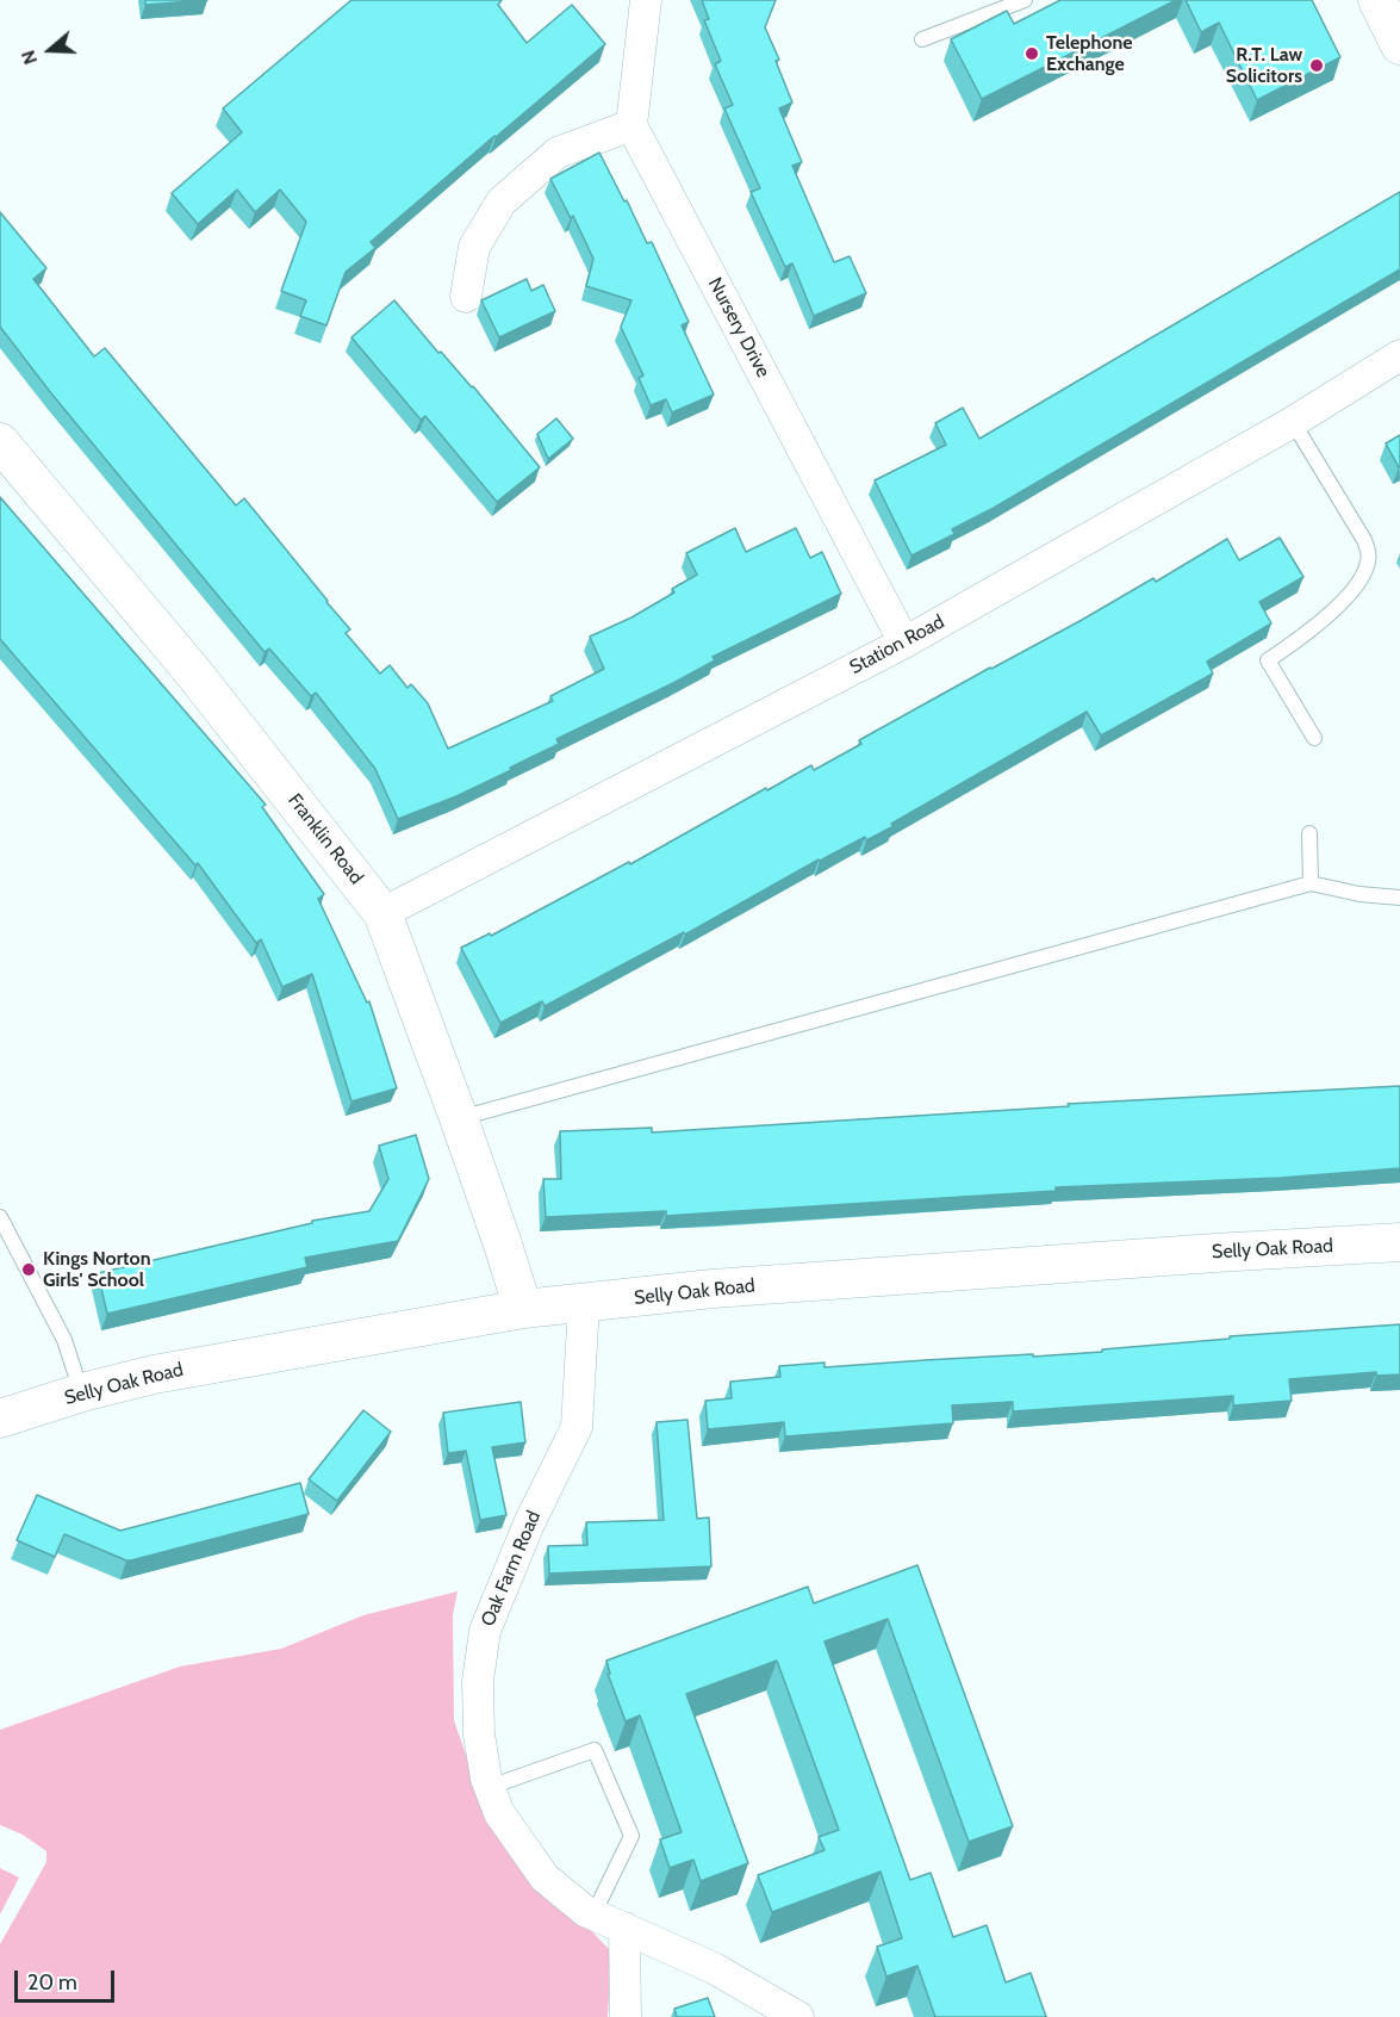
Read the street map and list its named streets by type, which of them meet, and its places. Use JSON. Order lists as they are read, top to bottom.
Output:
{
  "streets": {
    "street": [
      "Nursery Drive",
      "Station Road",
      "Franklin Road",
      "Selly Oak Road",
      "Oak Farm Road"
    ]
  },
  "crossings": [
    ["Nursery Drive", "Station Road"],
    ["Station Road", "Franklin Road"],
    ["Franklin Road", "Selly Oak Road"],
    ["Selly Oak Road", "Oak Farm Road"]
  ],
  "places": ["Telephone Exchange", "R.T. Law Solicitors", "Kings Norton Girls' School"],
  "scale_bar": "20 m",
  "north": "left"
}
